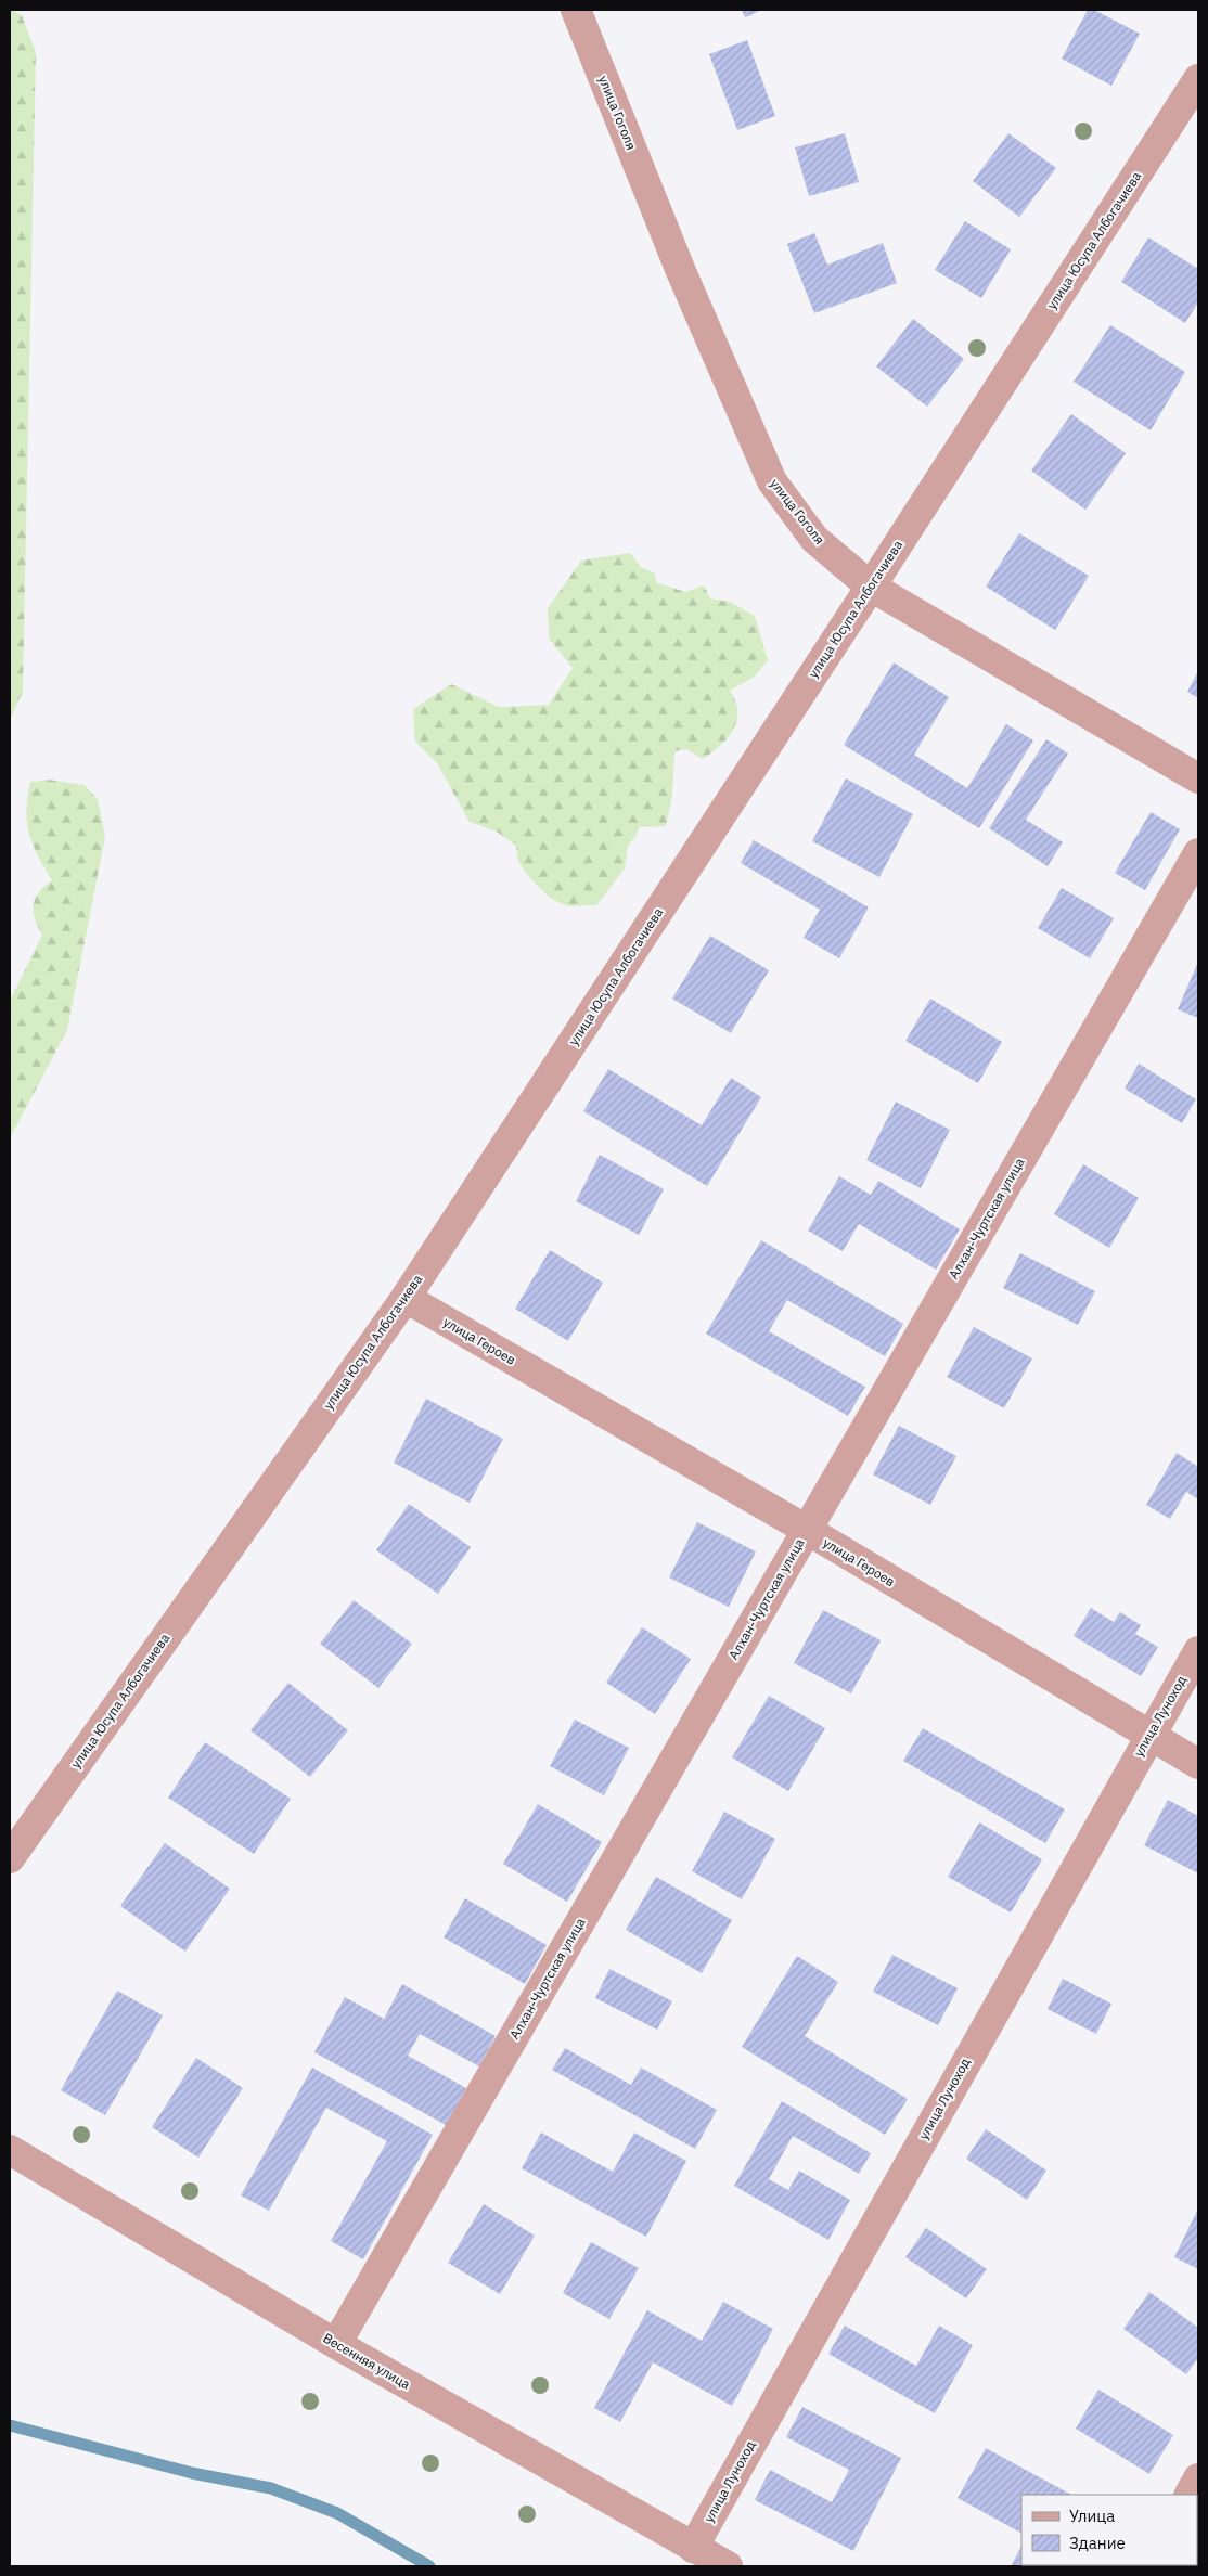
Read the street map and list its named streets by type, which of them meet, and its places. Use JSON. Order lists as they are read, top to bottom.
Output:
{
  "streets": {
    "street": [
      "улица Гоголя",
      "улица Юсупа Албогачиева",
      "Алхан-Чуртская улица",
      "улица Героев",
      "улица Луноход",
      "Весенняя улица"
    ]
  },
  "crossings": [
    ["улица Гоголя", "улица Юсупа Албогачиева"],
    ["улица Юсупа Албогачиева", "улица Героев"],
    ["Алхан-Чуртская улица", "улица Героев"],
    ["Алхан-Чуртская улица", "Весенняя улица"],
    ["улица Героев", "улица Луноход"],
    ["улица Луноход", "Весенняя улица"]
  ],
  "legend": ["Улица", "Здание"]
}
